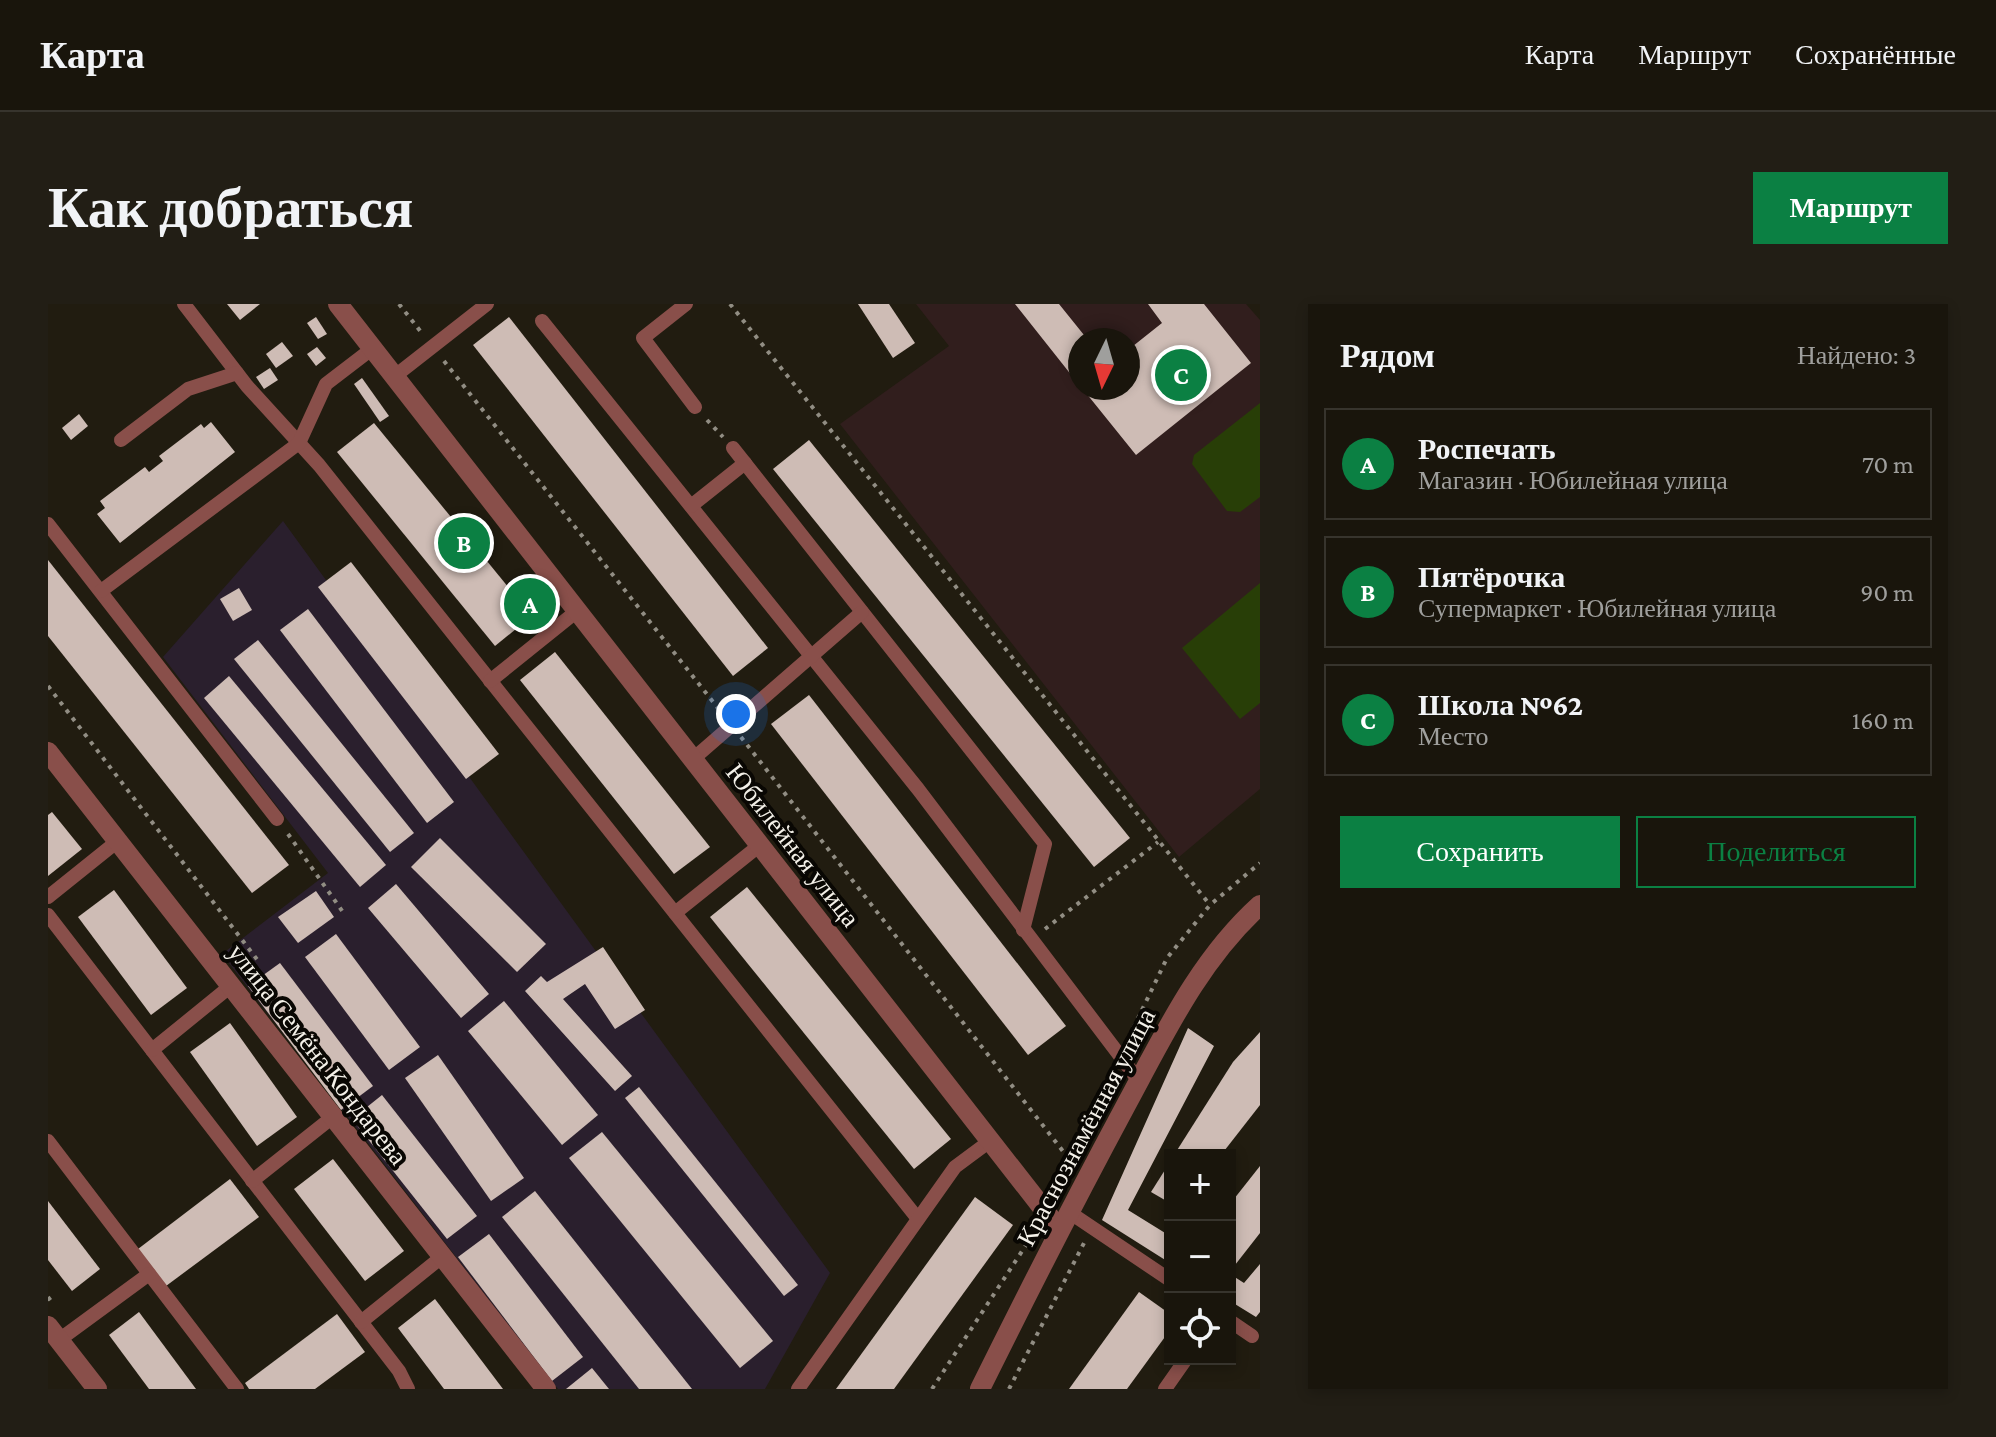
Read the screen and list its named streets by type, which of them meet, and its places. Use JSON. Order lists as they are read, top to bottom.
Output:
{
  "streets": {
    "street": ["Юбилейная улица", "улица Семёна Кондарева", "Краснознамённая улица"]
  },
  "crossings": [
    ["Юбилейная улица", "Краснознамённая улица"]
  ],
  "north": "bottom",
  "page": {
    "header": "Карта",
    "nav": ["Карта", "Маршрут", "Сохранённые"],
    "buttons": [
      "Маршрут",
      ["Сохранить", "Поделиться"]
    ],
    "title": "Как добраться",
    "heading": ["Рядом", "Найдено: 3"],
    "pins": ["C", "B", "A"],
    "list": [
      {
        "mark": "A",
        "name": "Роспечать",
        "note": "Магазин · Юбилейная улица",
        "value": "70 m"
      },
      {
        "mark": "B",
        "name": "Пятёрочка",
        "note": "Супермаркет · Юбилейная улица",
        "value": "90 m"
      },
      {
        "mark": "C",
        "name": "Школа №62",
        "note": "Место",
        "value": "160 m"
      }
    ],
    "map_buttons": ["+", "−"]
  }
}
